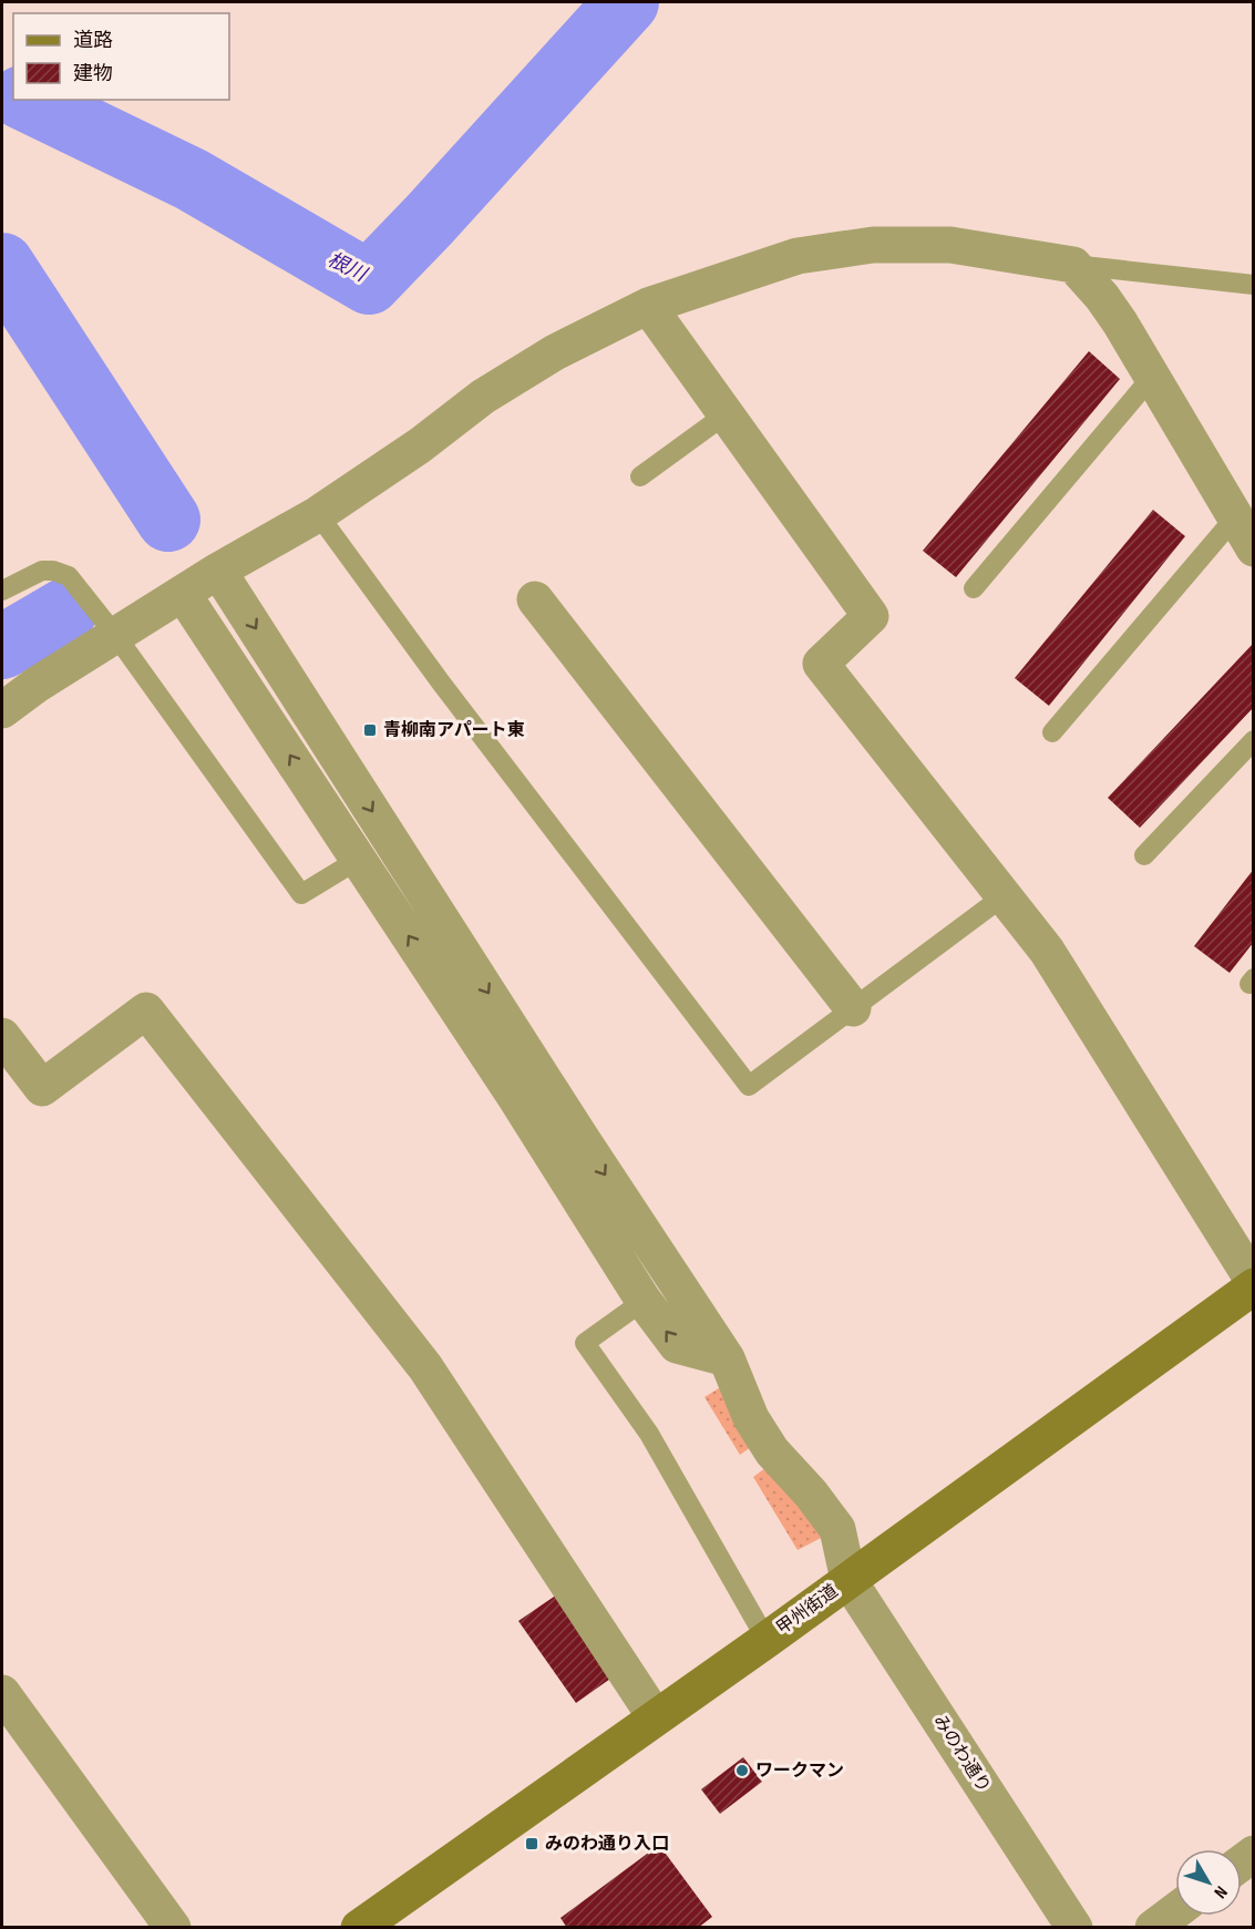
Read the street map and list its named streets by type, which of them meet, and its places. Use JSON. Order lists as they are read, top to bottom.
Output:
{
  "streets": {
    "main road": ["甲州街道"],
    "street": ["みのわ通り"]
  },
  "crossings": [
    ["甲州街道", "みのわ通り"]
  ],
  "water": ["根川"],
  "places": {
    "transit": ["青柳南アパート東", "みのわ通り入口"],
    "other": ["ワークマン"]
  },
  "legend": ["道路", "建物"],
  "north": "bottom right"
}
